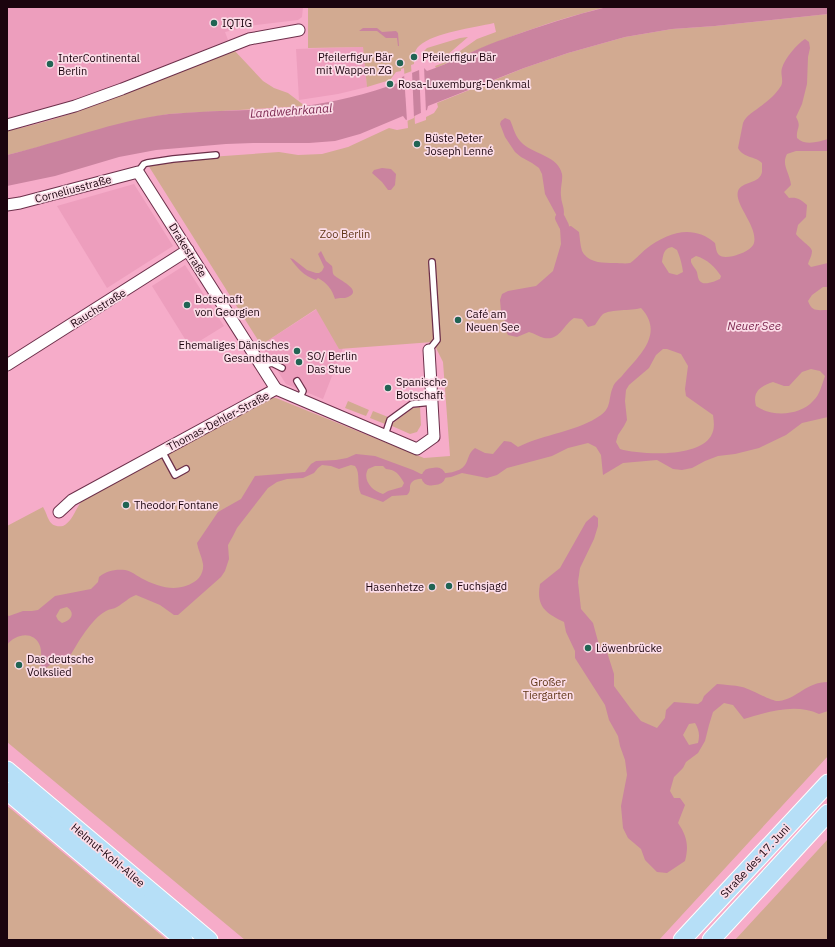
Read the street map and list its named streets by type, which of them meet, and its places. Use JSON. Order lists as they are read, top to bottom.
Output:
{
  "streets": {
    "main road": ["Helmut-Kohl-Allee", "Straße des 17. Juni"],
    "street": [
      "Corneliusstraße",
      "Drakestraße",
      "Rauchstraße",
      "Thomas-Dehler-Straße"
    ]
  },
  "crossings": [
    ["Corneliusstraße", "Drakestraße"],
    ["Drakestraße", "Rauchstraße"],
    ["Drakestraße", "Thomas-Dehler-Straße"]
  ],
  "water": ["Landwehrkanal", "Neuer See"],
  "parks": ["Zoo Berlin", "Großer Tiergarten"],
  "places": [
    "IQTIG",
    "Pfeilerfigur Bär",
    "Pfeilerfigur Bär mit Wappen ZG",
    "InterContinental Berlin",
    "Rosa-Luxemburg-Denkmal",
    "Büste Peter Joseph Lenné",
    "Botschaft von Georgien",
    "Café am Neuen See",
    "Ehemaliges Dänisches Gesandthaus",
    "SO/ Berlin Das Stue",
    "Spanische Botschaft",
    "Theodor Fontane",
    "Fuchsjagd",
    "Hasenhetze",
    "Löwenbrücke",
    "Das deutsche Volkslied"
  ]
}
